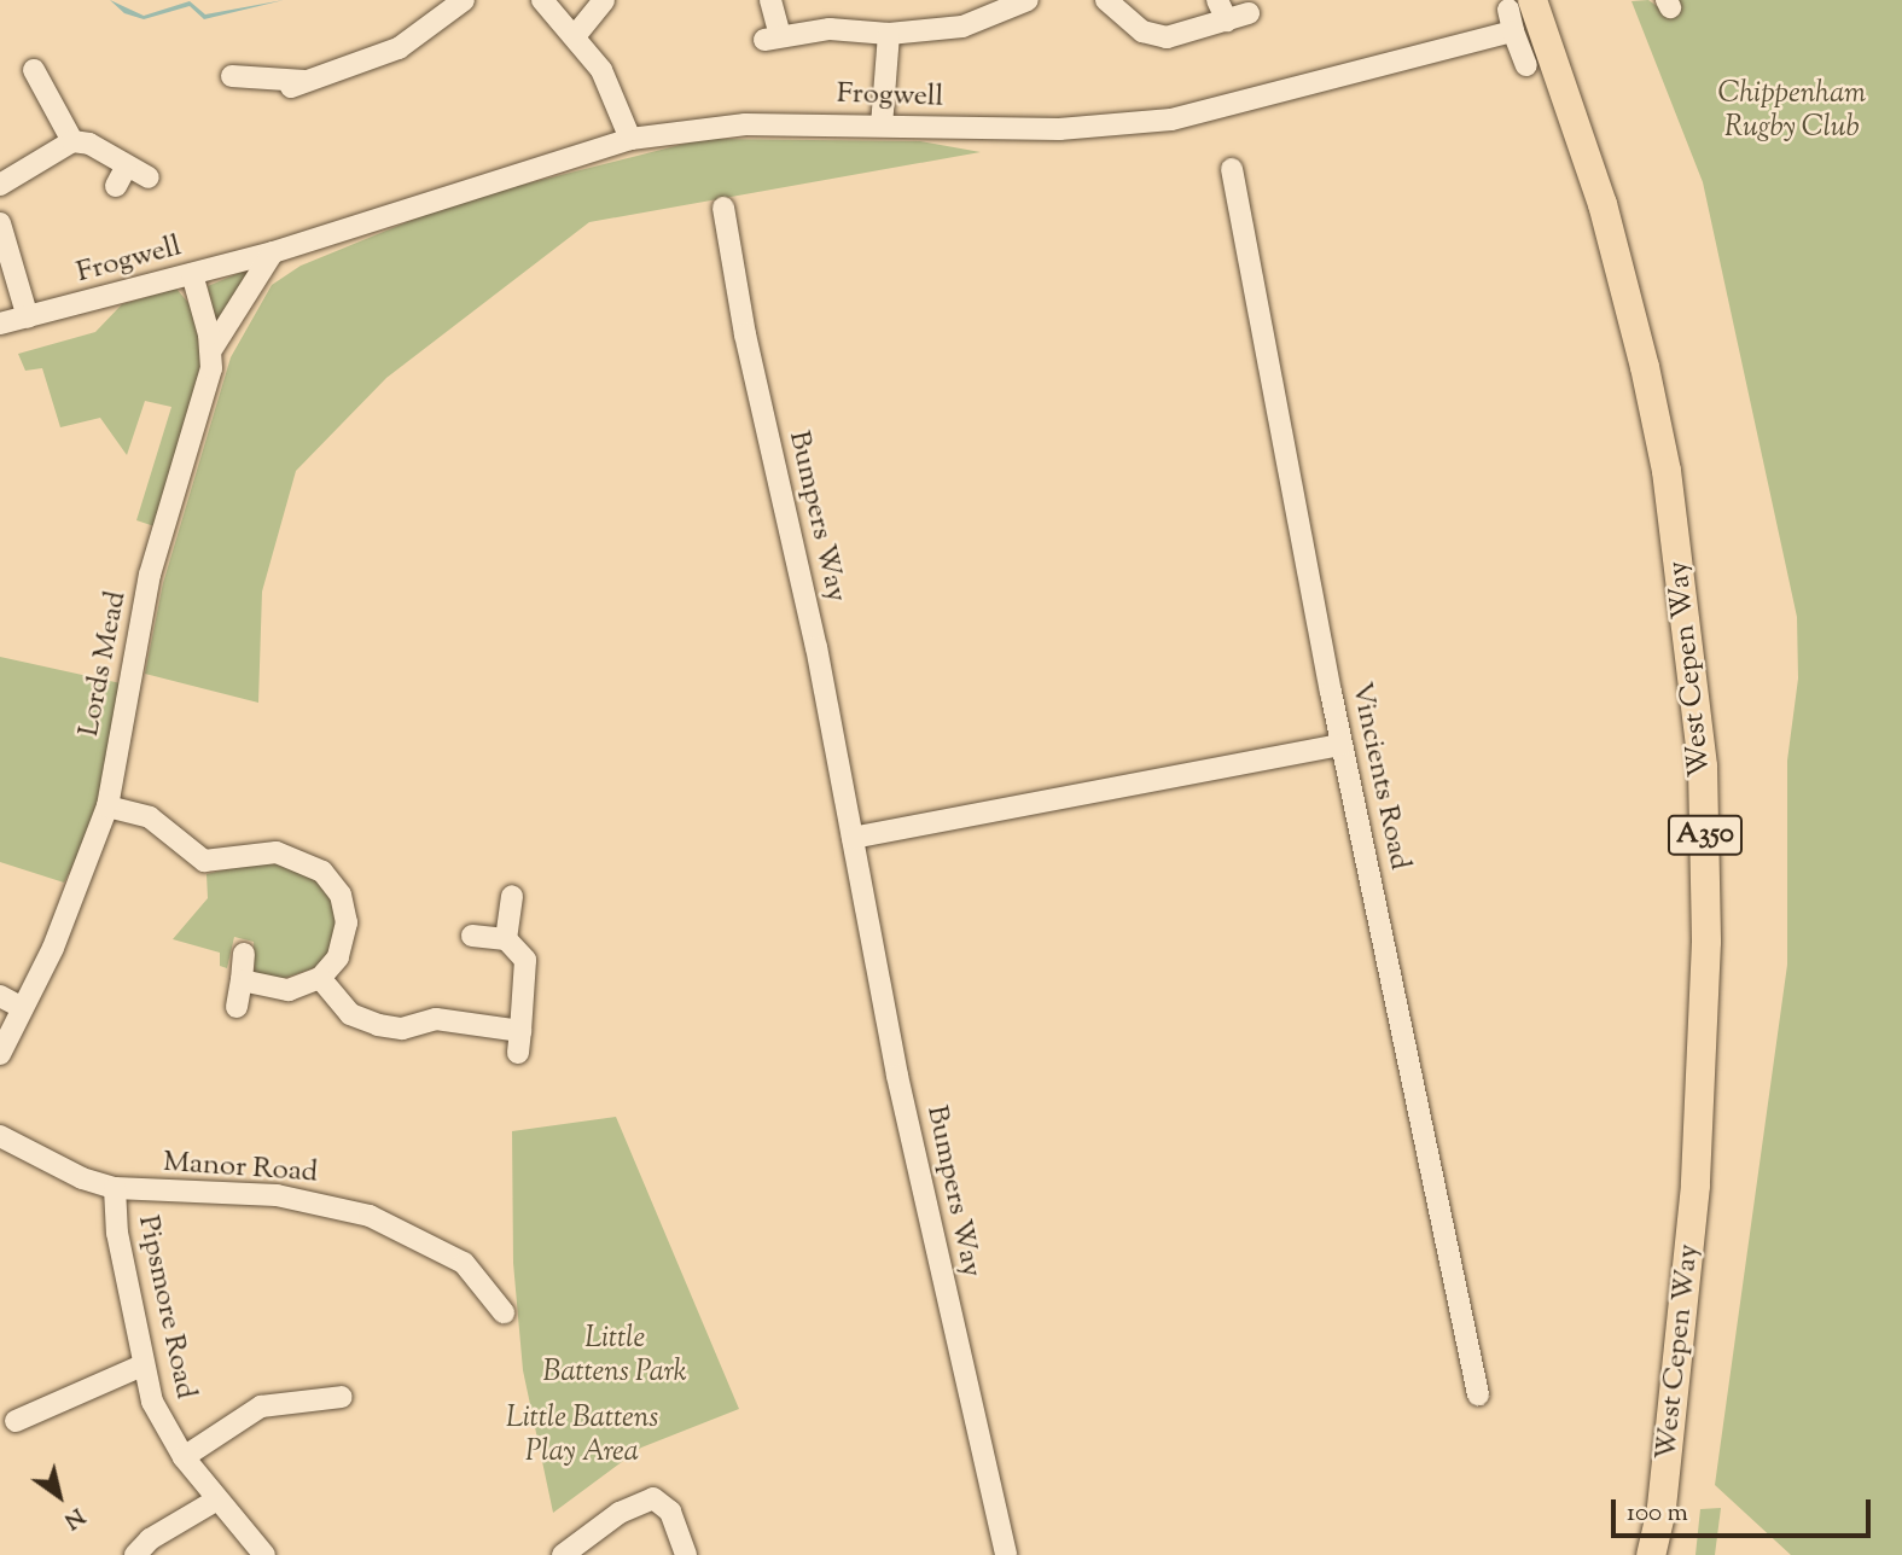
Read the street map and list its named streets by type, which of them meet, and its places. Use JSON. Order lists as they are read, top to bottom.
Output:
{
  "streets": {
    "highway": ["West Cepen Way", "A350"],
    "street": [
      "Frogwell",
      "Bumpers Way",
      "Lords Mead",
      "Vincients Road",
      "Manor Road",
      "Pipsmore Road"
    ]
  },
  "crossings": [
    ["Frogwell", "Lords Mead"],
    ["Manor Road", "Pipsmore Road"]
  ],
  "parks": ["Chippenham Rugby Club", "Little Battens Park", "Little Battens Play Area"],
  "scale_bar": "100 m",
  "north": "bottom right"
}
